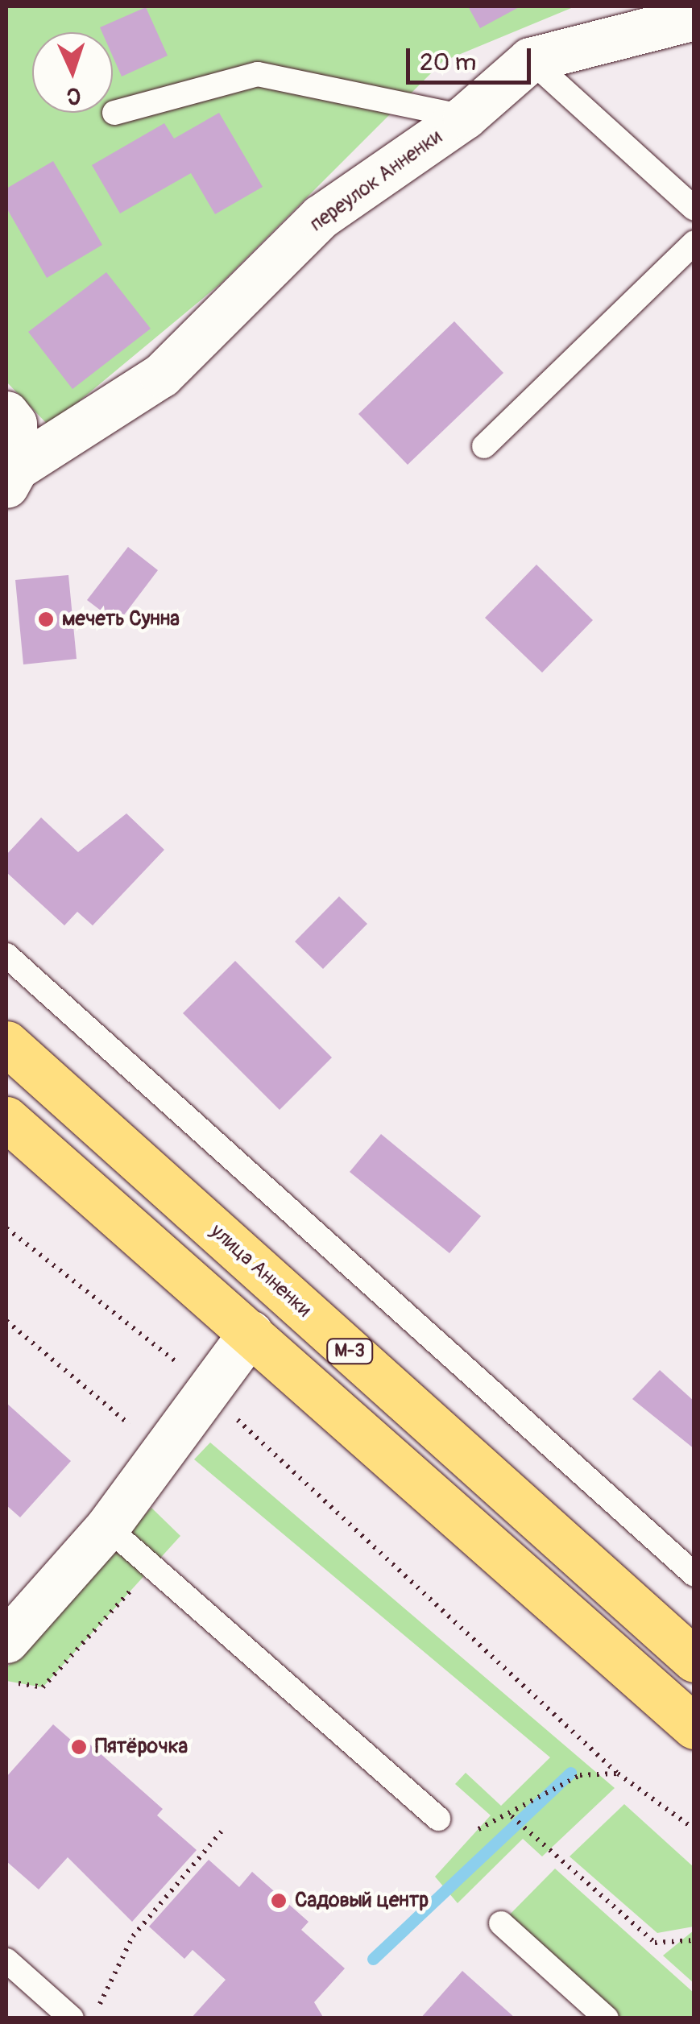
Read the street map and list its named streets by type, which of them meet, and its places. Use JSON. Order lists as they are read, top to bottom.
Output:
{
  "streets": {
    "main road": ["улица Анненки", "М-3"],
    "street": ["переулок Анненки"]
  },
  "places": ["мечеть Сунна", "Пятёрочка", "Садовый центр"],
  "scale_bar": "20 m",
  "north": "bottom"
}
